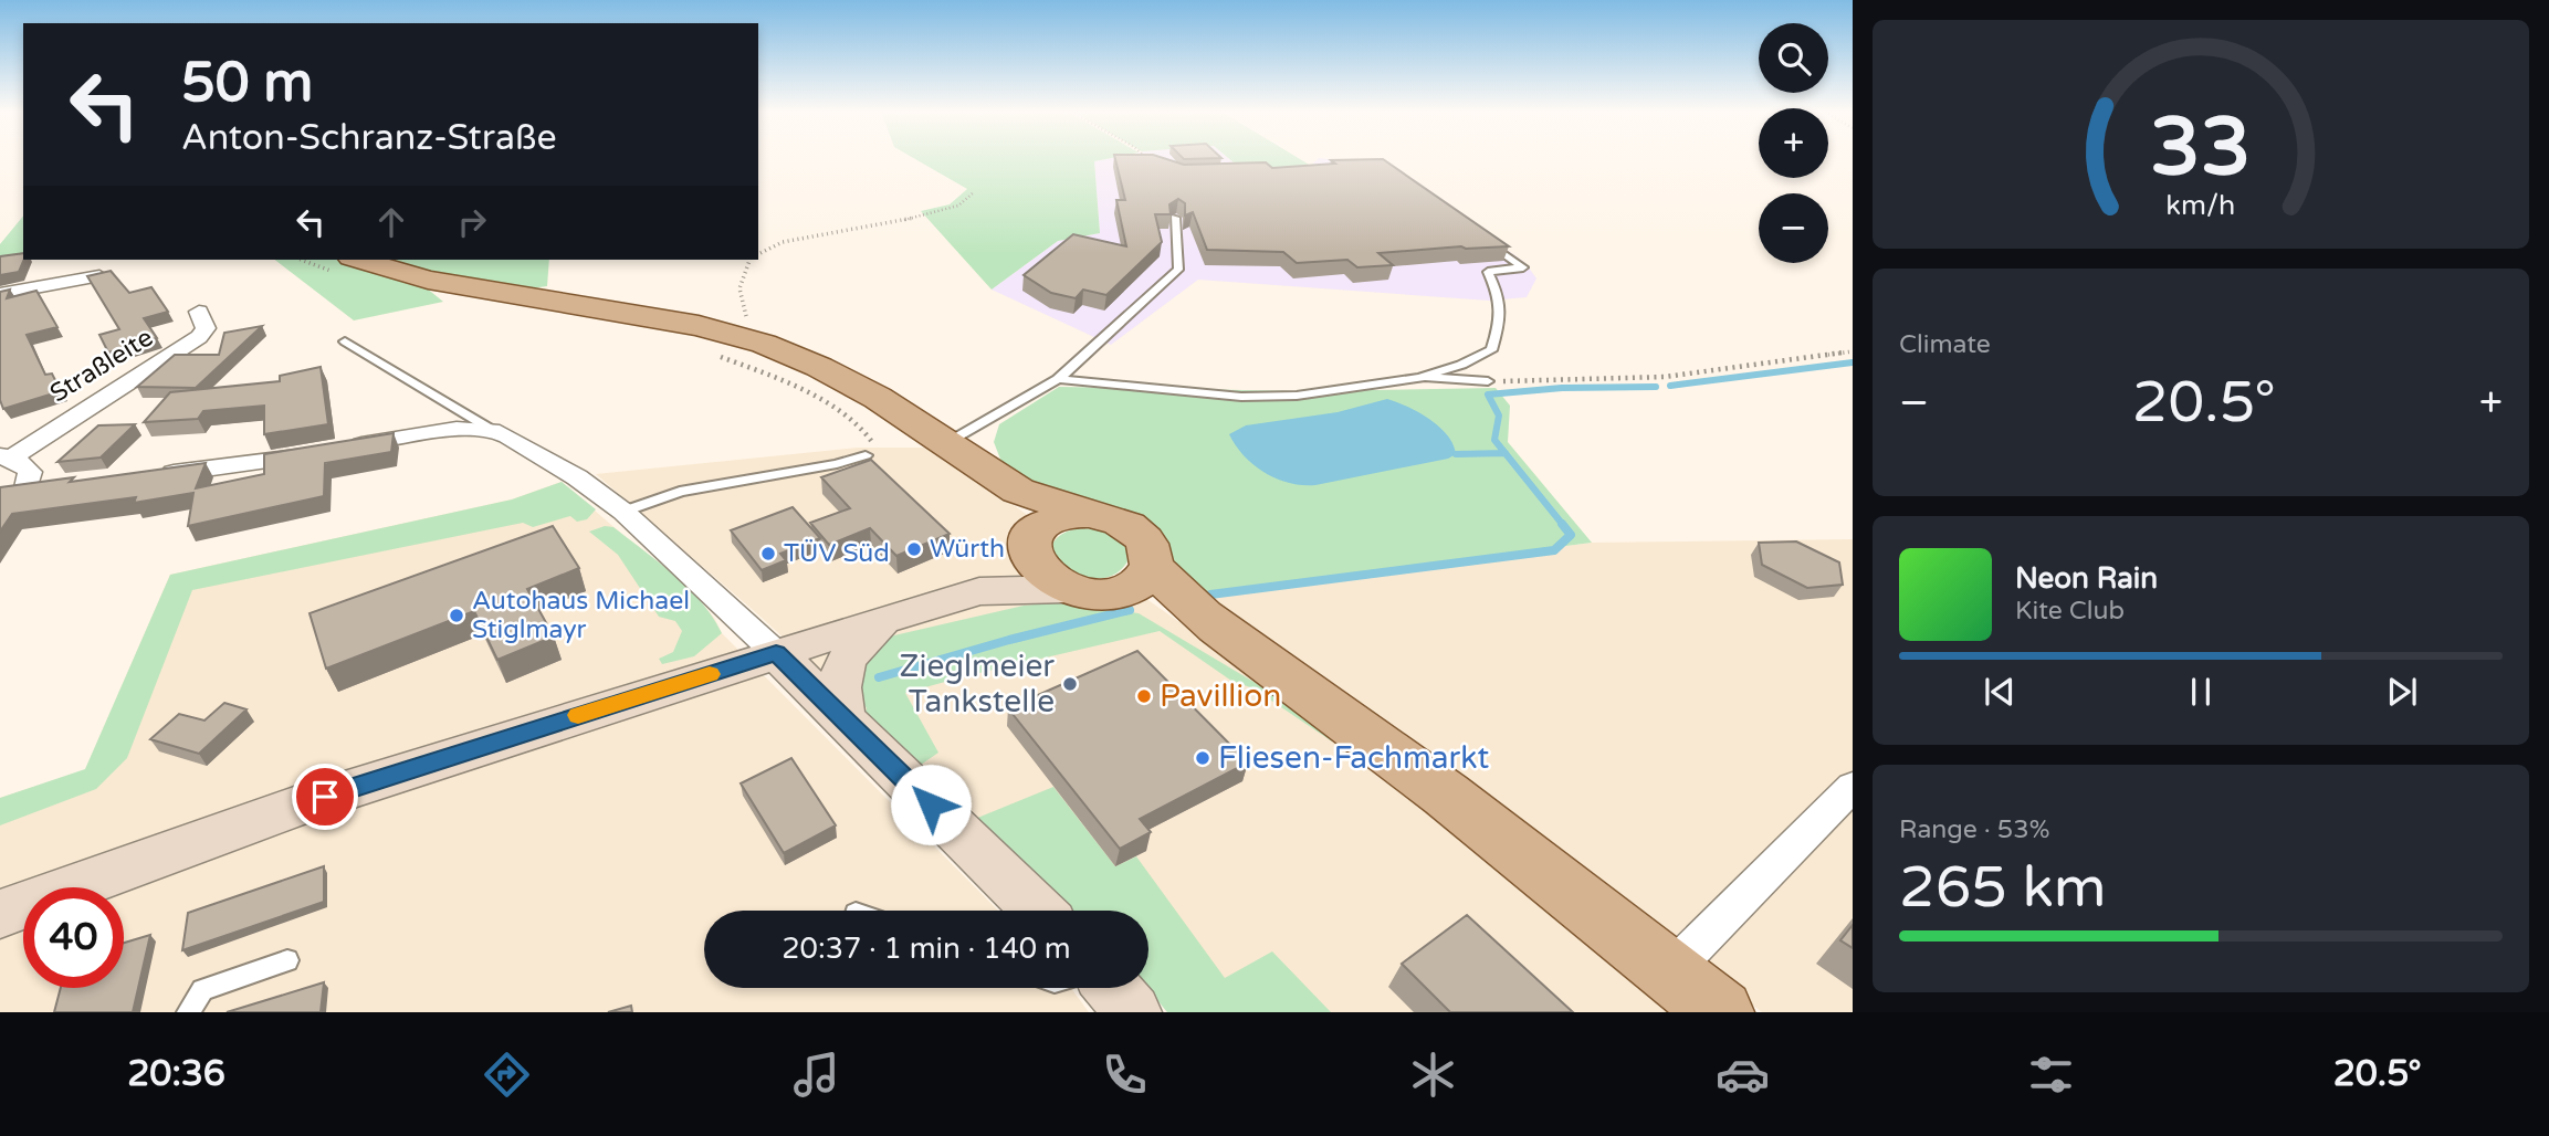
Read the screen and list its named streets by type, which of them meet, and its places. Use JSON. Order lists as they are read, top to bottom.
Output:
{
  "streets": {
    "street": ["Straßleite"]
  },
  "places": [
    "Würth",
    "TÜV Süd",
    "Autohaus Michael Stiglmayr",
    "Zieglmeier Tankstelle",
    "Pavillion",
    "Fliesen-Fachmarkt"
  ],
  "page": {
    "map_buttons": ["+", "−"],
    "turn": ["50 m", "Anton-Schranz-Straße"],
    "tile": [
      "Climate",
      ["Range · 53%", "265 km"]
    ],
    "heat": ["−", "20.5°", "+"],
    "song": ["Neon Rain", "Kite Club"],
    "limit": "40",
    "trip": "20:37 · 1 min · 140 m",
    "tabs": ["20:36", "20.5°"],
    "gauge": ["33", "km/h"]
  }
}
